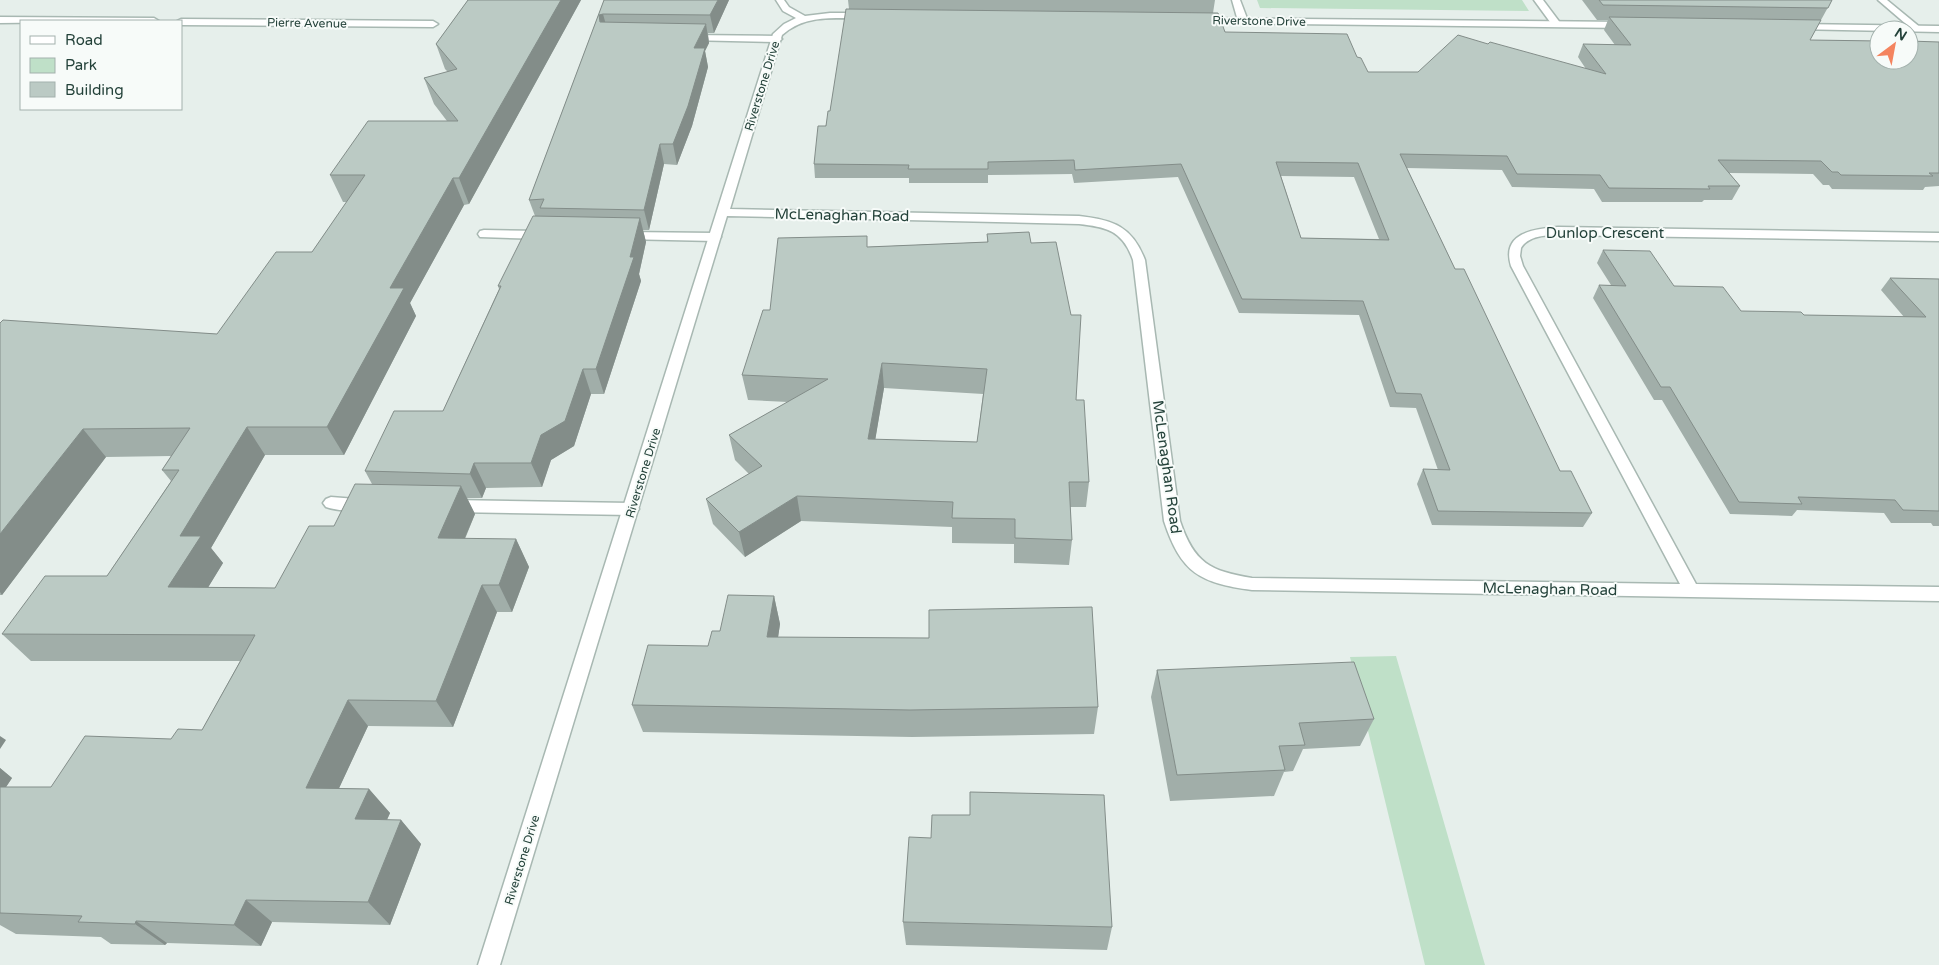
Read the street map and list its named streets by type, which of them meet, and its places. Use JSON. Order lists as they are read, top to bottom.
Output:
{
  "streets": {
    "street": [
      "Riverstone Drive",
      "Pierre Avenue",
      "McLenaghan Road",
      "Dunlop Crescent"
    ]
  },
  "crossings": [
    ["Riverstone Drive", "McLenaghan Road"],
    ["McLenaghan Road", "Dunlop Crescent"]
  ],
  "legend": ["Road", "Park", "Building"],
  "north": "top right"
}
